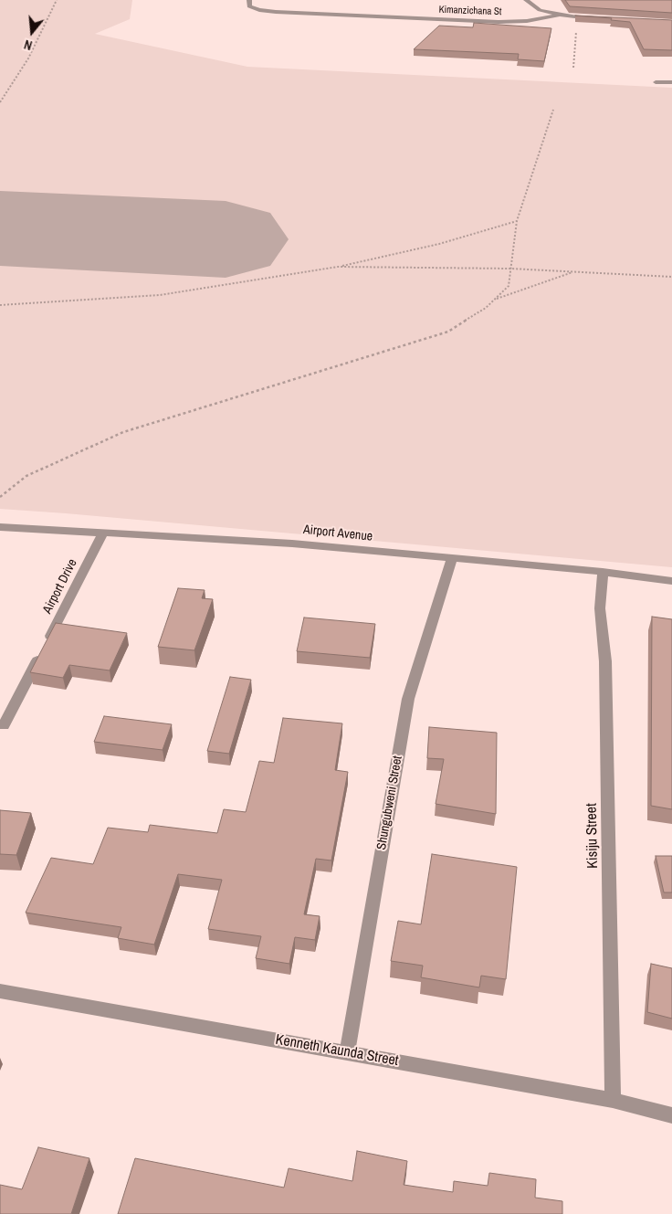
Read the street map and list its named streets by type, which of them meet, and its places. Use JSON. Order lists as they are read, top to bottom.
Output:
{
  "streets": {
    "street": [
      "Kimanzichana St",
      "Airport Avenue",
      "Airport Drive",
      "Shungubweni Street",
      "Kisiju Street",
      "Kenneth Kaunda Street"
    ]
  },
  "crossings": [
    ["Airport Avenue", "Airport Drive"],
    ["Airport Avenue", "Shungubweni Street"],
    ["Airport Avenue", "Kisiju Street"],
    ["Shungubweni Street", "Kenneth Kaunda Street"],
    ["Kisiju Street", "Kenneth Kaunda Street"]
  ],
  "north": "bottom"
}
